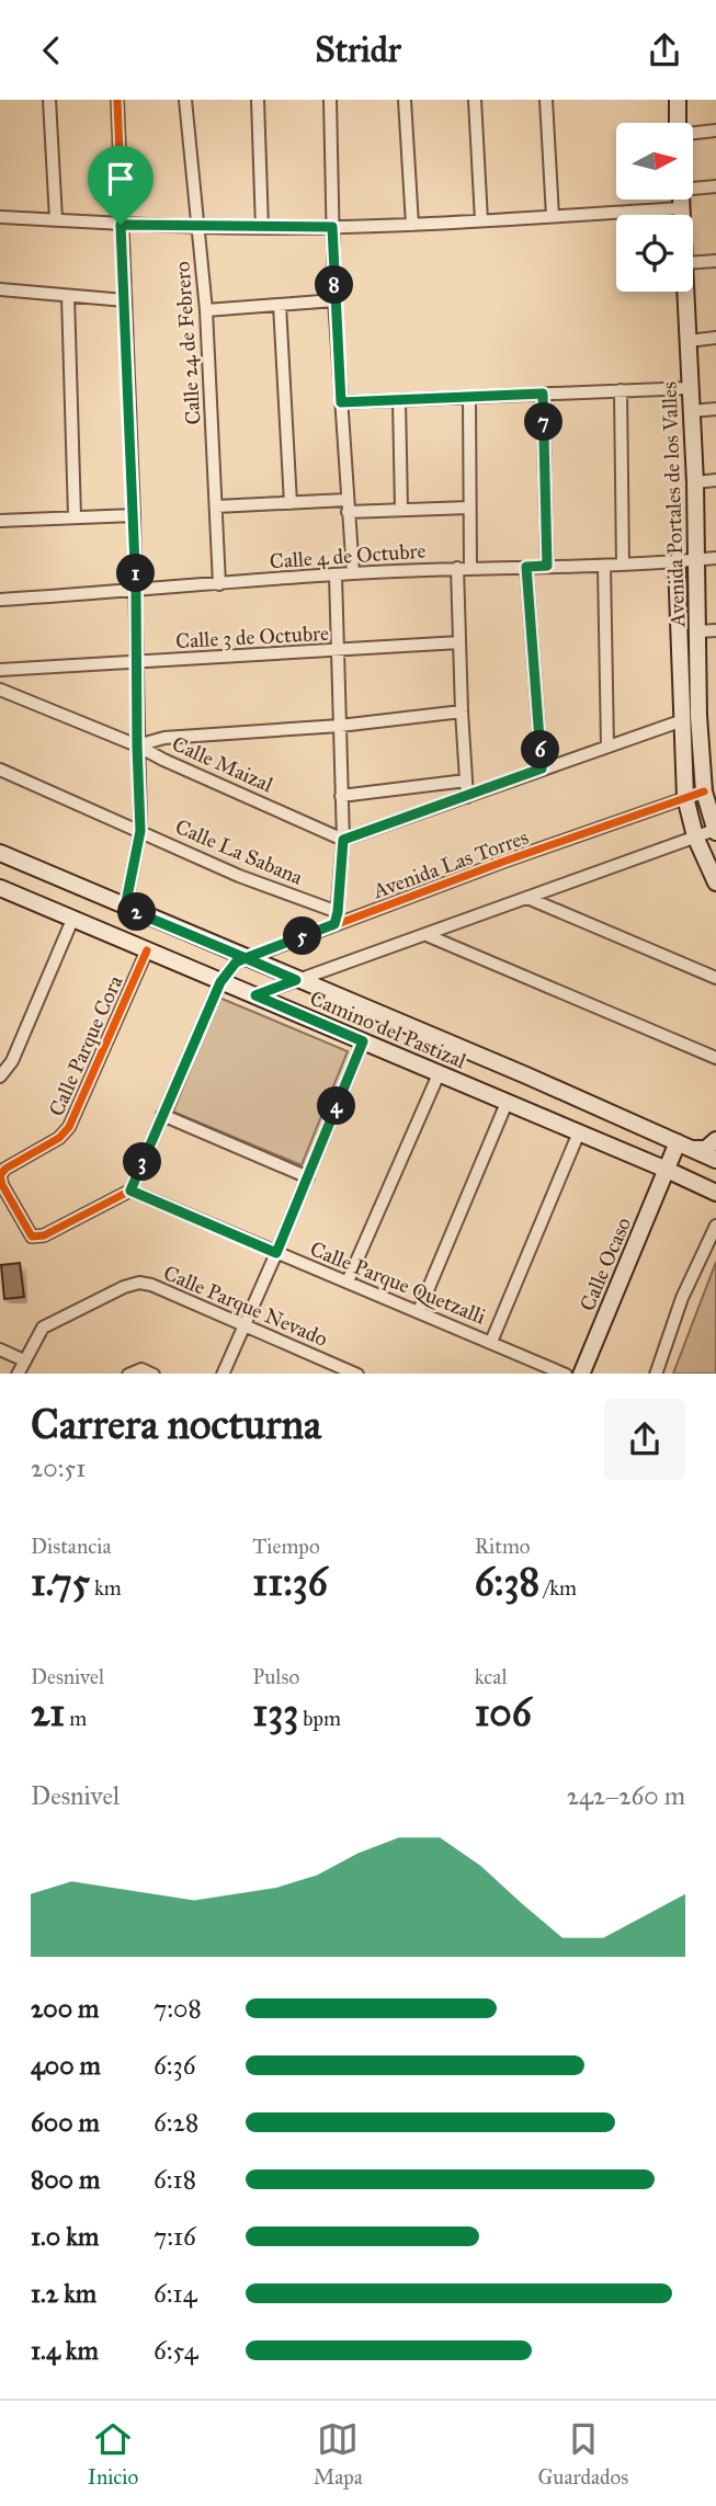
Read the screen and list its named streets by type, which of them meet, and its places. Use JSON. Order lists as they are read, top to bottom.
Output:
{
  "streets": {
    "street": [
      "Calle 24 de Febrero",
      "Avenida Portales de los Valles",
      "Calle 4 de Octubre",
      "Calle 3 de Octubre",
      "Calle Maizal",
      "Calle La Sabana",
      "Avenida Las Torres",
      "Camino del Pastizal",
      "Calle Parque Cora",
      "Calle Ocaso",
      "Calle Parque Quetzalli",
      "Calle Parque Nevado"
    ]
  },
  "crossings": [
    ["Calle 24 de Febrero", "Calle 4 de Octubre"],
    ["Avenida Portales de los Valles", "Calle 4 de Octubre"],
    ["Avenida Portales de los Valles", "Avenida Las Torres"],
    ["Calle La Sabana", "Avenida Las Torres"],
    ["Avenida Las Torres", "Camino del Pastizal"],
    ["Camino del Pastizal", "Calle Parque Cora"],
    ["Camino del Pastizal", "Calle Ocaso"],
    ["Calle Parque Cora", "Calle Parque Quetzalli"]
  ],
  "north": "right",
  "page": {
    "header": "Stridr",
    "pins": [
      "8",
      "7",
      "1",
      "6",
      "2",
      "5",
      "4",
      "3"
    ],
    "heading": ["Carrera nocturna", "20:51"],
    "stats": [
      ["Distancia", "1.75 km"],
      ["Tiempo", "11:36"],
      ["Ritmo", "6:38 /km"],
      ["Desnivel", "21 m"],
      ["Pulso", "133 bpm"],
      ["kcal", "106"]
    ],
    "chart": ["Desnivel", "242–260 m"],
    "list": [
      {
        "name": "200 m",
        "note": "7:08"
      },
      {
        "name": "400 m",
        "note": "6:36"
      },
      {
        "name": "600 m",
        "note": "6:28"
      },
      {
        "name": "800 m",
        "note": "6:18"
      },
      {
        "name": "1.0 km",
        "note": "7:16"
      },
      {
        "name": "1.2 km",
        "note": "6:14"
      },
      {
        "name": "1.4 km",
        "note": "6:54"
      }
    ],
    "tabs": ["Inicio", "Mapa", "Guardados"]
  }
}
